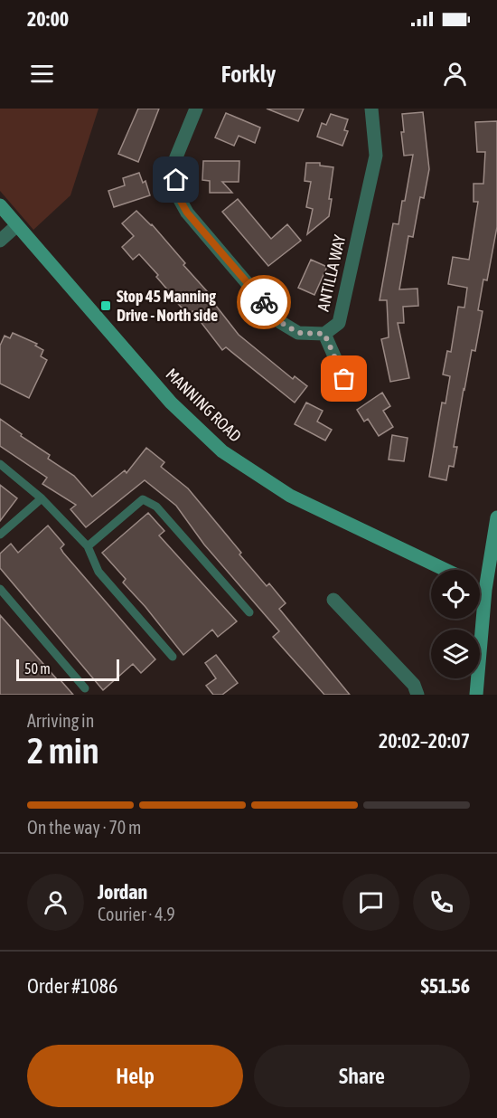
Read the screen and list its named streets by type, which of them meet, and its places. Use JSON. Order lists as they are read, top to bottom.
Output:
{
  "streets": {
    "street": ["ANTILLA WAY", "MANNING ROAD"]
  },
  "places": {
    "transit": ["Stop 45 Manning Drive - North side"]
  },
  "scale_bar": "50 m",
  "page": {
    "status": "20:00",
    "header": "Forkly",
    "scale": "50 m",
    "heading": ["2 min", "Arriving in", "20:02–20:07"],
    "panel": [
      "Jordan",
      "Courier · 4.9",
      "Order #1086",
      "$51.56"
    ],
    "bar": "On the way · 70 m",
    "buttons": ["Help", "Share"]
  }
}
